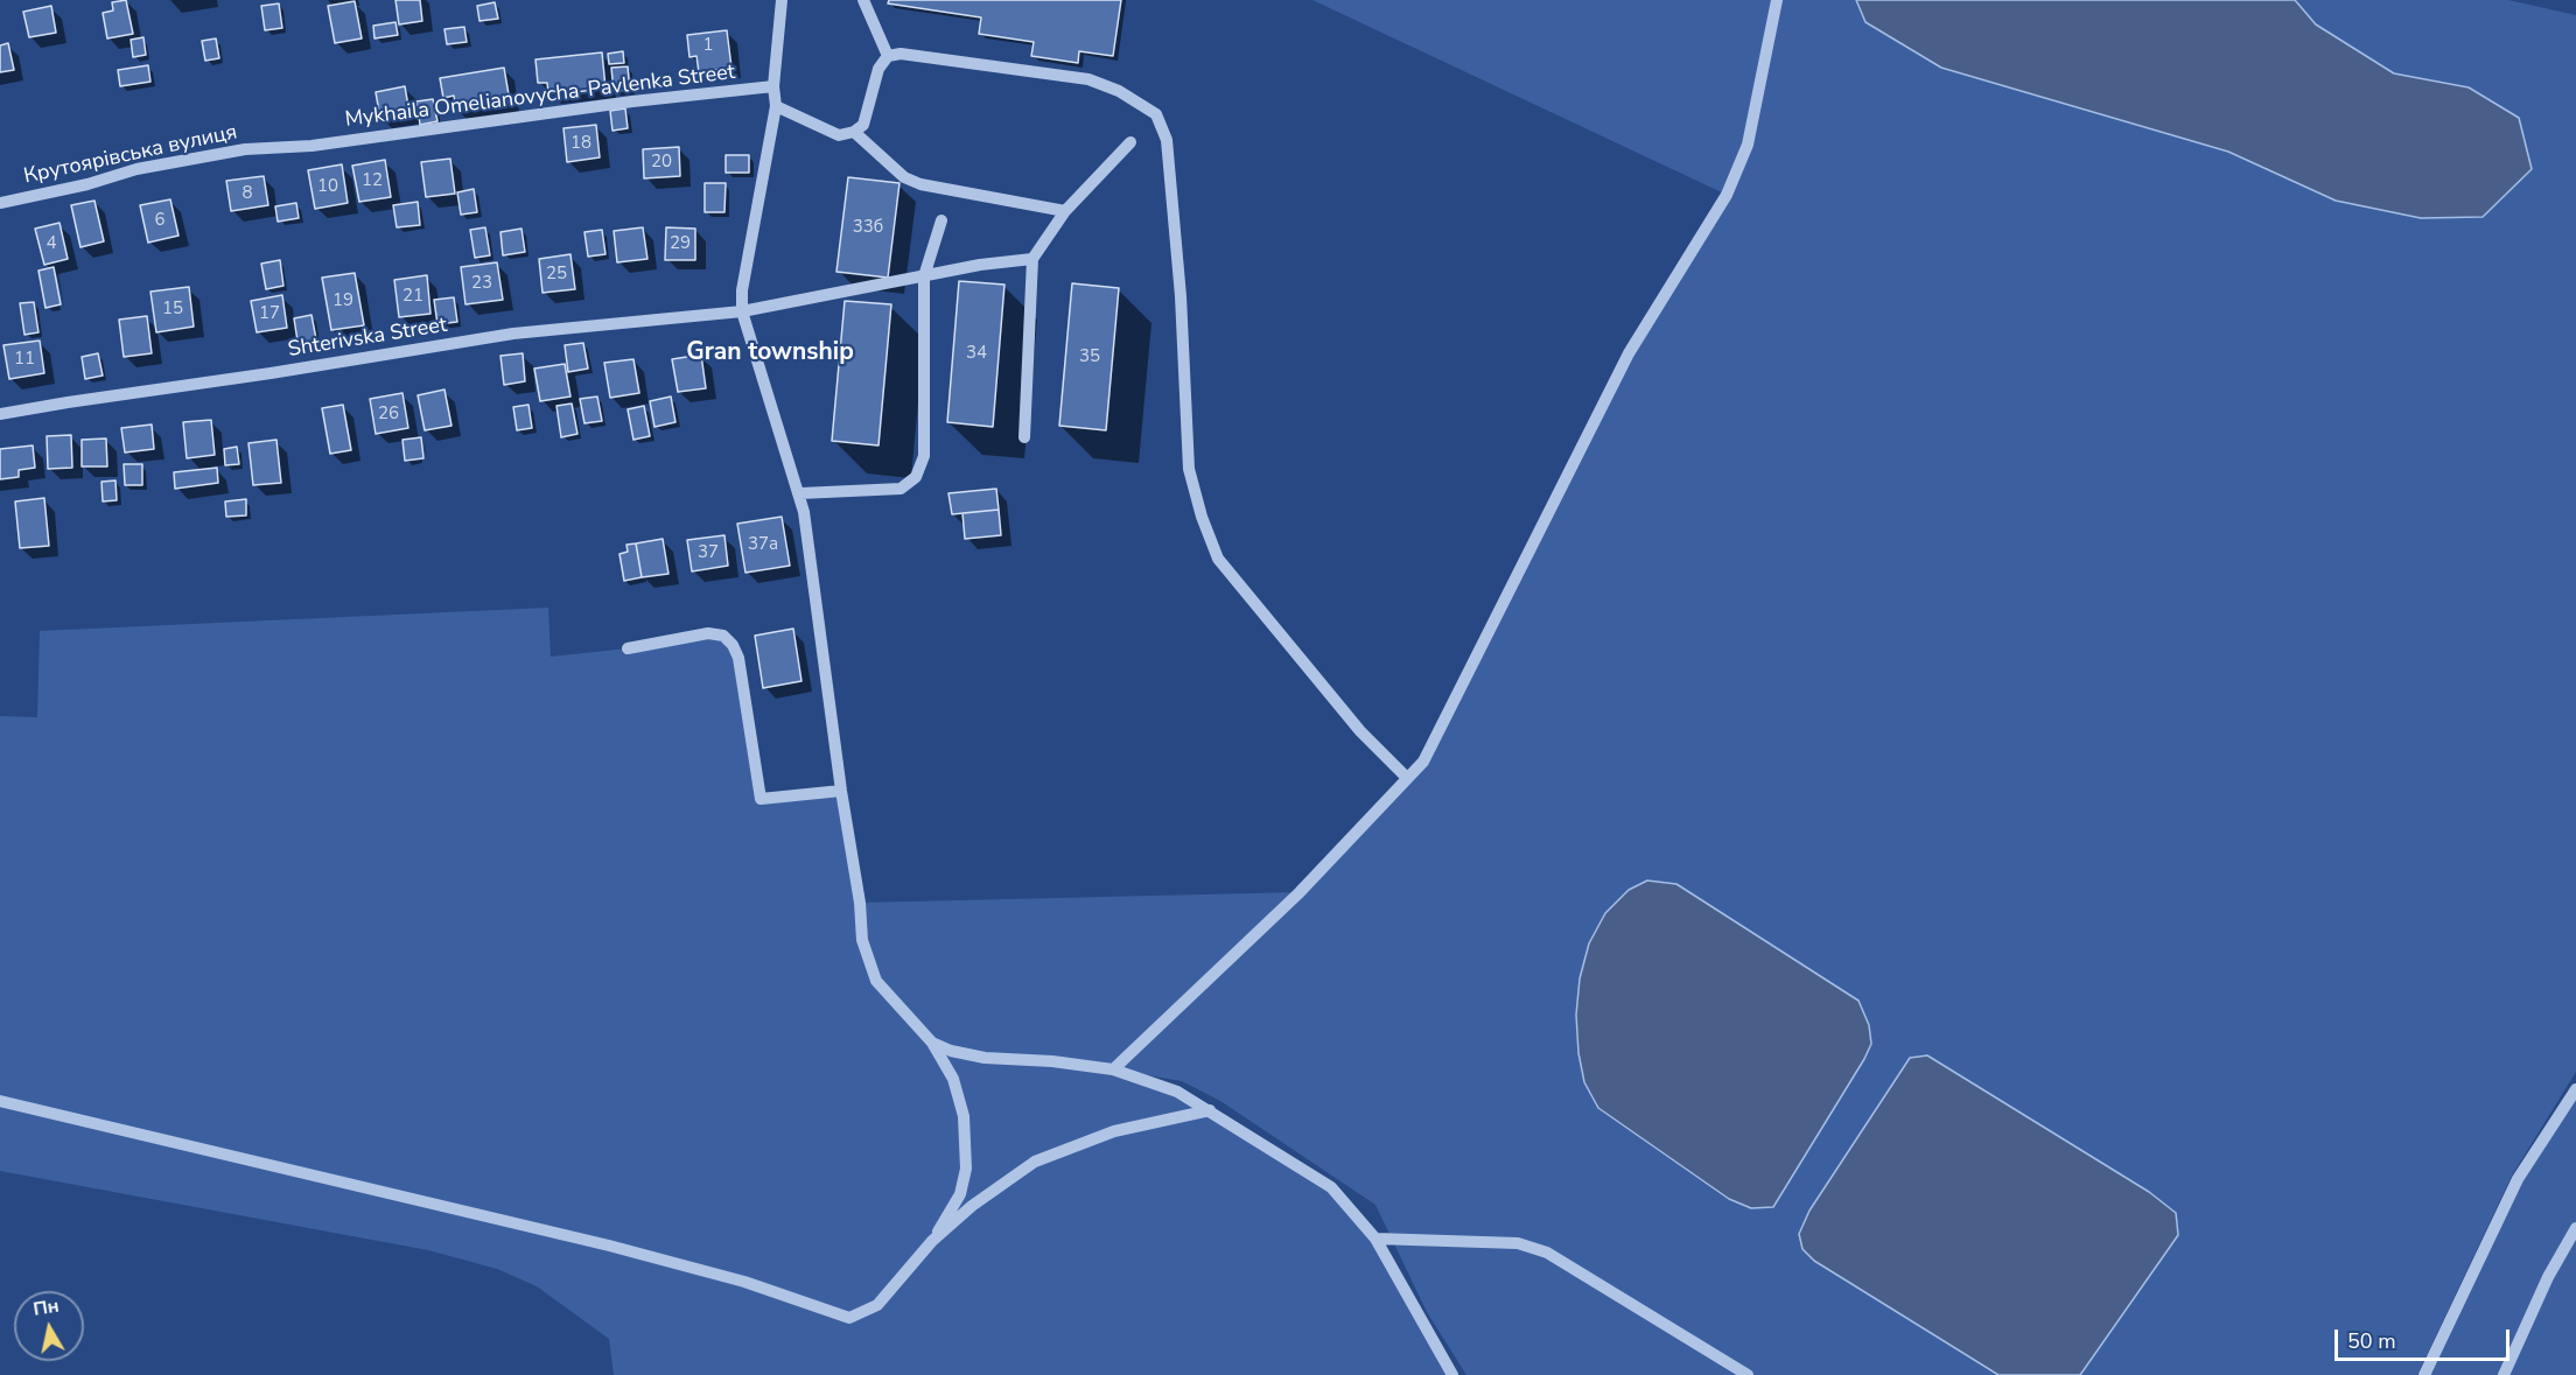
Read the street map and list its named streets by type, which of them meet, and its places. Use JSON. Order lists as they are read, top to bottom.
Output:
{
  "streets": {
    "street": ["Mykhaila Omelianovycha-Pavlenka Street", "Крутоярівська вулиця", "Shterivska Street"]
  },
  "crossings": [
    ["Mykhaila Omelianovycha-Pavlenka Street", "Крутоярівська вулиця"]
  ],
  "districts": ["Gran township"],
  "house_numbers": [
    "1",
    "18",
    "20",
    "12",
    "10",
    "8",
    "6",
    "33б",
    "4",
    "29",
    "25",
    "23",
    "21",
    "19",
    "15",
    "17",
    "34",
    "35",
    "11",
    "26",
    "37а",
    "37"
  ],
  "scale_bar": "50 m",
  "north": "top"
}
